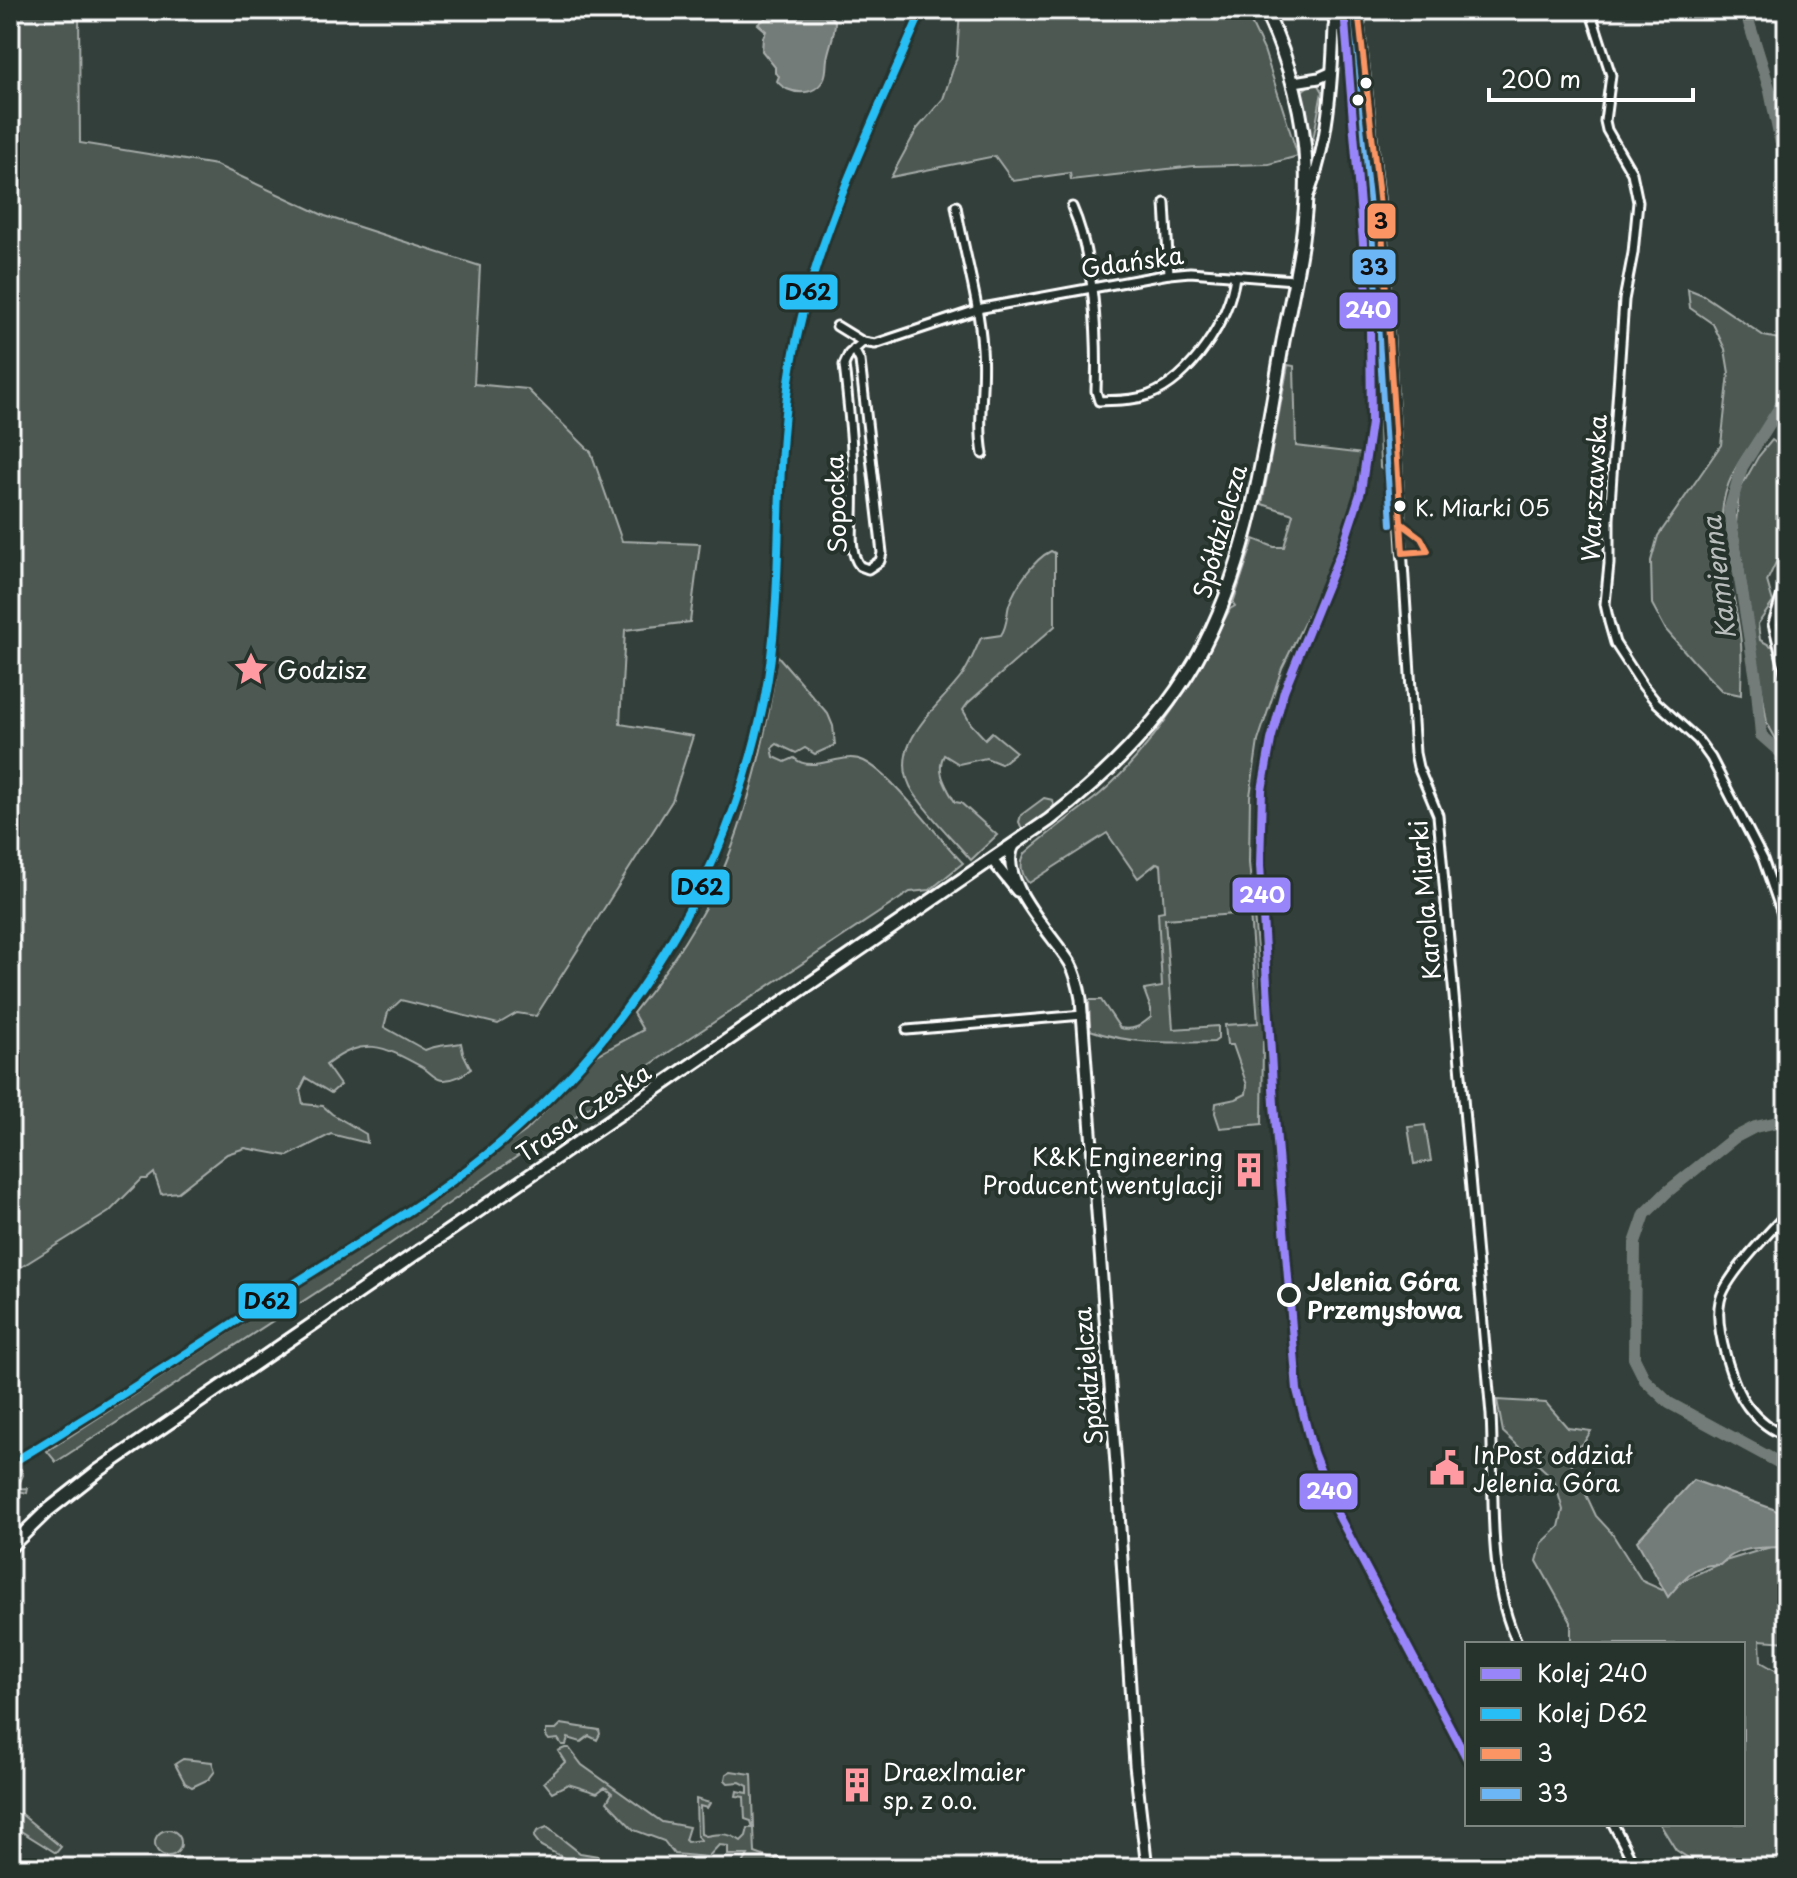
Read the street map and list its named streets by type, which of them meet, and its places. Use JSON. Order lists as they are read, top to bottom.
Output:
{
  "streets": {
    "main road": ["Spółdzielcza", "Trasa Czeska"],
    "street": [
      "Gdańska",
      "Warszawska",
      "Sopocka",
      "Karola Miarki"
    ]
  },
  "crossings": [
    ["Gdańska", "Spółdzielcza"],
    ["Spółdzielcza", "Trasa Czeska"]
  ],
  "water": ["Kamienna"],
  "places": {
    "other": ["K. Miarki 05", "Jelenia Góra Przemysłowa"],
    "place": ["Godzisz"],
    "building": ["K&K Engineering Producent wentylacji", "Draexlmaier sp. z o.o."],
    "public building": ["InPost oddział Jelenia Góra"]
  },
  "lines": [
    "rail line 240",
    "rail line D62",
    "transit line 3",
    "transit line 33"
  ],
  "legend": [
    "Kolej 240",
    "Kolej D62",
    "3",
    "33"
  ],
  "scale_bar": "200 m"
}
